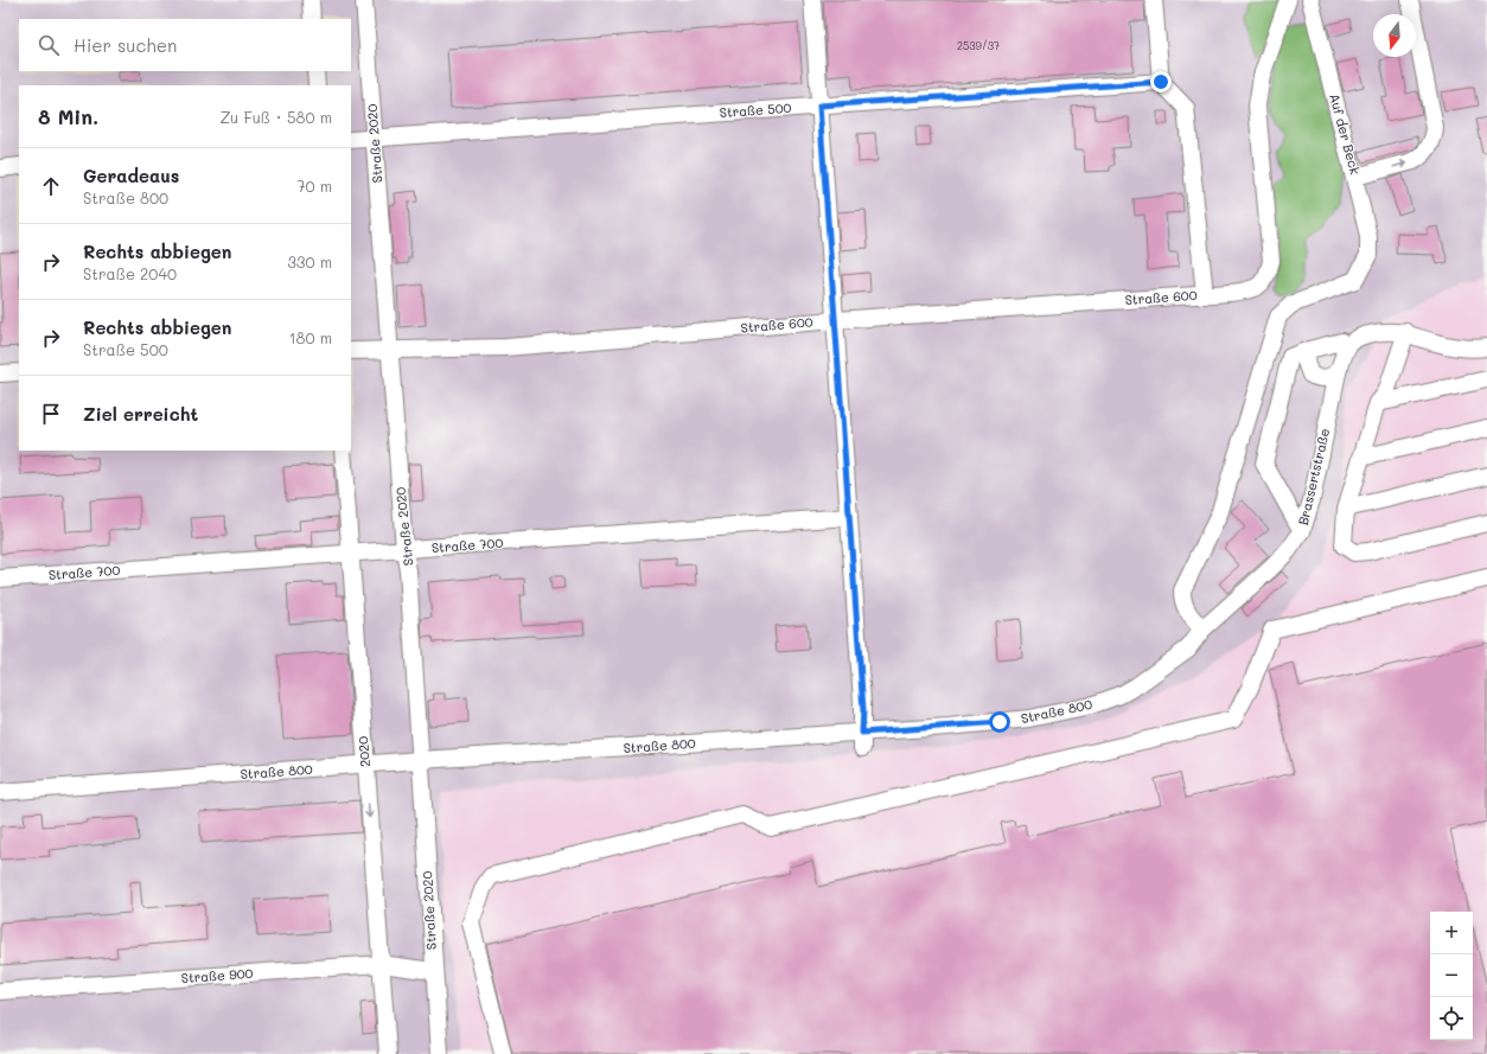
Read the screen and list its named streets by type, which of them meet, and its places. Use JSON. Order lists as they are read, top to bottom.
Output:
{
  "streets": {
    "street": [
      "Straße 500",
      "Auf der Beck",
      "Straße 2020",
      "Straße 600",
      "Brassertstraße",
      "Straße 700",
      "Straße 800",
      "2020",
      "Straße 900"
    ]
  },
  "crossings": [
    ["Straße 500", "Straße 2020"],
    ["Auf der Beck", "Straße 800"],
    ["Straße 2020", "Straße 600"],
    ["Straße 2020", "Straße 700"],
    ["Straße 2020", "Straße 800"],
    ["Straße 2020", "Straße 900"],
    ["Brassertstraße", "Straße 800"],
    ["Straße 700", "2020"],
    ["Straße 800", "2020"],
    ["2020", "Straße 900"]
  ],
  "house_numbers": ["2539/37"],
  "north": "bottom",
  "page": {
    "search": "Hier suchen",
    "heading": ["8 Min.", "Zu Fuß · 580 m"],
    "list": [
      ["Geradeaus", "Straße 800", "70 m"],
      ["Rechts abbiegen", "Straße 2040", "330 m"],
      ["Rechts abbiegen", "Straße 500", "180 m"],
      "Ziel erreicht"
    ],
    "map_buttons": ["+", "−"]
  }
}
